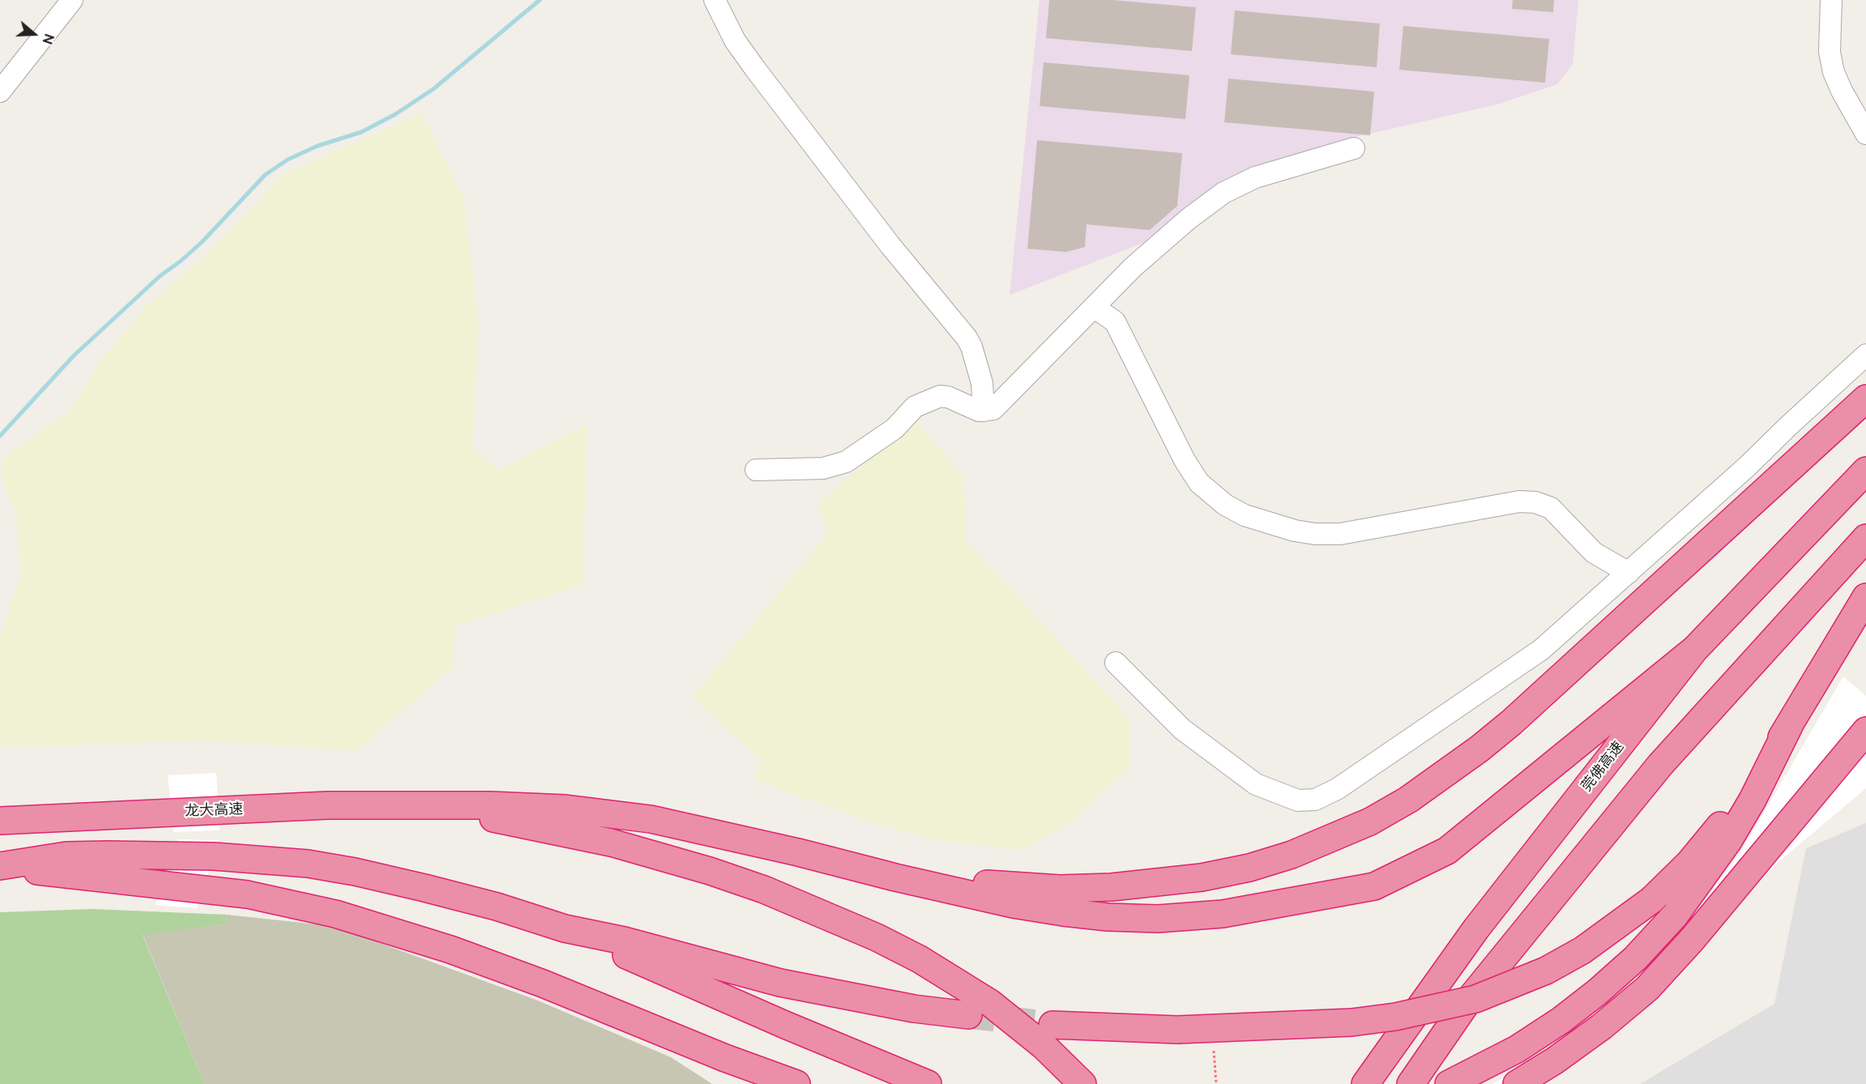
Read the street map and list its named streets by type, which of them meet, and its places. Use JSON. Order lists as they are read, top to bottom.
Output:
{
  "streets": {
    "highway": ["莞佛高速", "龙大高速"]
  },
  "north": "right"
}
